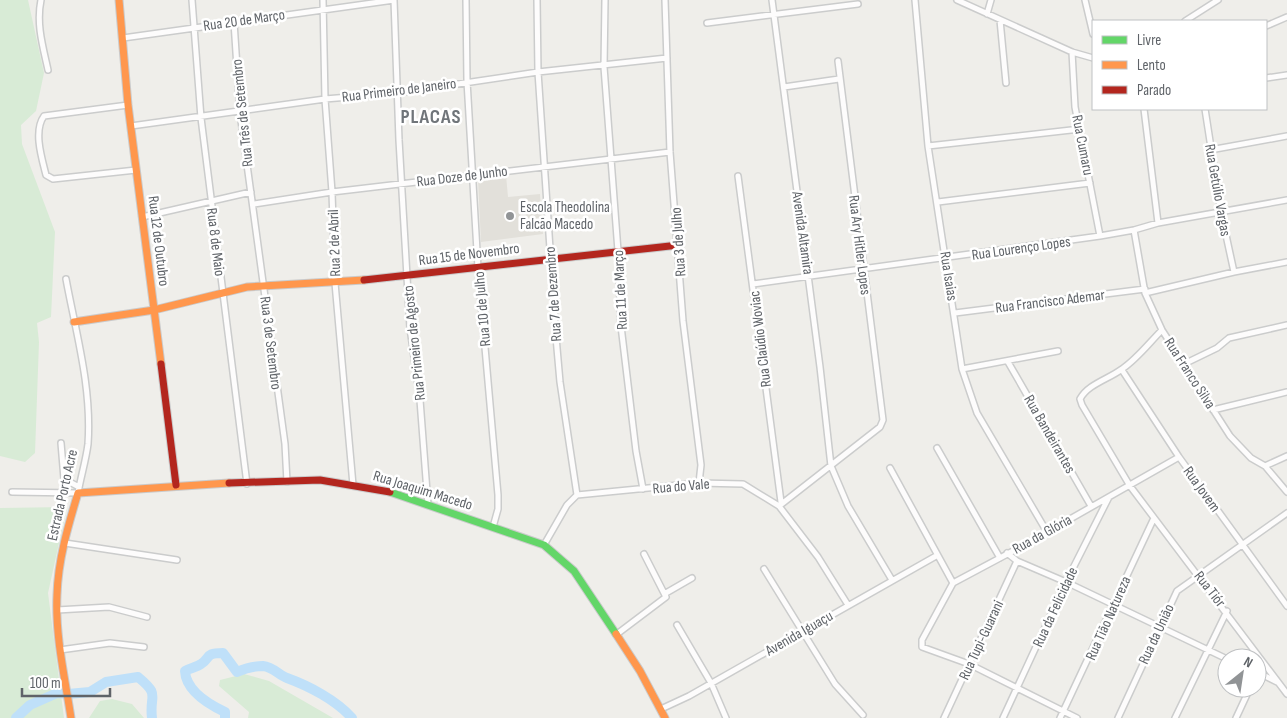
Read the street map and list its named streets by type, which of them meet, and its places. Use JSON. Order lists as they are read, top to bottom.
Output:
{
  "streets": {
    "street": [
      "Rua 20 de Março",
      "Rua Primeiro de Janeiro",
      "Rua Três de Setembro",
      "Rua Cumaru",
      "Rua Doze de Junho",
      "Rua Getúlio Vargas",
      "Avenida Altamira",
      "Rua 12 de Outubro",
      "Rua 8 de Maio",
      "Rua 3 de Julho",
      "Rua 2 de Abril",
      "Rua Ary Hitler Lopes",
      "Rua Lourenço Lopes",
      "Rua 15 de Novembro",
      "Rua Isaias",
      "Rua 11 de Março",
      "Rua 7 de Dezembro",
      "Rua Francisco Ademar",
      "Rua 10 de Julho",
      "Rua Claúdio Woviac",
      "Rua 3 de Setembro",
      "Rua Primeiro de Agosto",
      "Rua Franco Silva",
      "Rua Bandeirantes",
      "Rua do Vale",
      "Rua Jovem",
      "Rua Joaquim Macedo",
      "Estrada Porto Acre",
      "Rua da Glória",
      "Rua Tiór",
      "Rua da Felicidade",
      "Rua Tião Natureza",
      "Avenida Iguaçu",
      "Rua da União",
      "Rua Tupi-Guarani"
    ]
  },
  "crossings": [
    ["Rua 20 de Março", "Rua Três de Setembro"],
    ["Rua 20 de Março", "Rua 12 de Outubro"],
    ["Rua 20 de Março", "Rua 8 de Maio"],
    ["Rua 20 de Março", "Rua 2 de Abril"],
    ["Rua 20 de Março", "Rua Primeiro de Agosto"],
    ["Rua Primeiro de Janeiro", "Rua Três de Setembro"],
    ["Rua Primeiro de Janeiro", "Rua 12 de Outubro"],
    ["Rua Primeiro de Janeiro", "Rua 8 de Maio"],
    ["Rua Primeiro de Janeiro", "Rua 3 de Julho"],
    ["Rua Primeiro de Janeiro", "Rua 2 de Abril"],
    ["Rua Primeiro de Janeiro", "Rua 11 de Março"],
    ["Rua Primeiro de Janeiro", "Rua 7 de Dezembro"],
    ["Rua Primeiro de Janeiro", "Rua 10 de Julho"],
    ["Rua Primeiro de Janeiro", "Rua Primeiro de Agosto"],
    ["Rua Três de Setembro", "Rua Doze de Junho"],
    ["Rua Três de Setembro", "Rua 3 de Setembro"],
    ["Rua Cumaru", "Rua Lourenço Lopes"],
    ["Rua Doze de Junho", "Rua 3 de Julho"],
    ["Rua Doze de Junho", "Rua 2 de Abril"],
    ["Rua Doze de Junho", "Rua 11 de Março"],
    ["Rua Doze de Junho", "Rua 7 de Dezembro"],
    ["Rua Doze de Junho", "Rua 10 de Julho"],
    ["Rua Doze de Junho", "Rua 3 de Setembro"],
    ["Rua Doze de Junho", "Rua Primeiro de Agosto"],
    ["Rua Getúlio Vargas", "Rua Lourenço Lopes"],
    ["Rua Getúlio Vargas", "Rua Francisco Ademar"],
    ["Avenida Altamira", "Rua Ary Hitler Lopes"],
    ["Avenida Altamira", "Rua Lourenço Lopes"],
    ["Avenida Altamira", "Avenida Iguaçu"],
    ["Rua 12 de Outubro", "Rua 15 de Novembro"],
    ["Rua 12 de Outubro", "Rua Joaquim Macedo"],
    ["Rua 8 de Maio", "Rua 15 de Novembro"],
    ["Rua 8 de Maio", "Rua Joaquim Macedo"],
    ["Rua 3 de Julho", "Rua 15 de Novembro"],
    ["Rua 3 de Julho", "Rua do Vale"],
    ["Rua 2 de Abril", "Rua 15 de Novembro"],
    ["Rua 2 de Abril", "Rua Joaquim Macedo"],
    ["Rua Ary Hitler Lopes", "Rua Lourenço Lopes"],
    ["Rua Lourenço Lopes", "Rua Isaias"],
    ["Rua Lourenço Lopes", "Rua Claúdio Woviac"],
    ["Rua Lourenço Lopes", "Rua Franco Silva"],
    ["Rua 15 de Novembro", "Rua 11 de Março"],
    ["Rua 15 de Novembro", "Rua 7 de Dezembro"],
    ["Rua 15 de Novembro", "Rua 10 de Julho"],
    ["Rua 15 de Novembro", "Rua 3 de Setembro"],
    ["Rua 15 de Novembro", "Rua Primeiro de Agosto"],
    ["Rua 15 de Novembro", "Estrada Porto Acre"],
    ["Rua Isaias", "Rua Francisco Ademar"],
    ["Rua Isaias", "Rua da Glória"],
    ["Rua 11 de Março", "Rua do Vale"],
    ["Rua 7 de Dezembro", "Rua do Vale"],
    ["Rua Francisco Ademar", "Rua Franco Silva"],
    ["Rua 10 de Julho", "Rua Joaquim Macedo"],
    ["Rua Claúdio Woviac", "Rua do Vale"],
    ["Rua 3 de Setembro", "Rua Joaquim Macedo"],
    ["Rua Primeiro de Agosto", "Rua Joaquim Macedo"],
    ["Rua Bandeirantes", "Rua da Glória"],
    ["Rua Jovem", "Rua da Glória"],
    ["Rua Jovem", "Rua Tiór"],
    ["Rua Jovem", "Rua da União"],
    ["Rua Joaquim Macedo", "Estrada Porto Acre"],
    ["Rua Joaquim Macedo", "Avenida Iguaçu"],
    ["Rua da Glória", "Rua Tiór"],
    ["Rua da Glória", "Rua da Felicidade"],
    ["Rua Tiór", "Rua Tião Natureza"],
    ["Rua Tiór", "Rua da União"]
  ],
  "districts": ["PLACAS"],
  "places": ["Escola Theodolina Falcão Macedo"],
  "legend": ["Livre", "Lento", "Parado"],
  "scale_bar": "100 m",
  "north": "top right"
}
